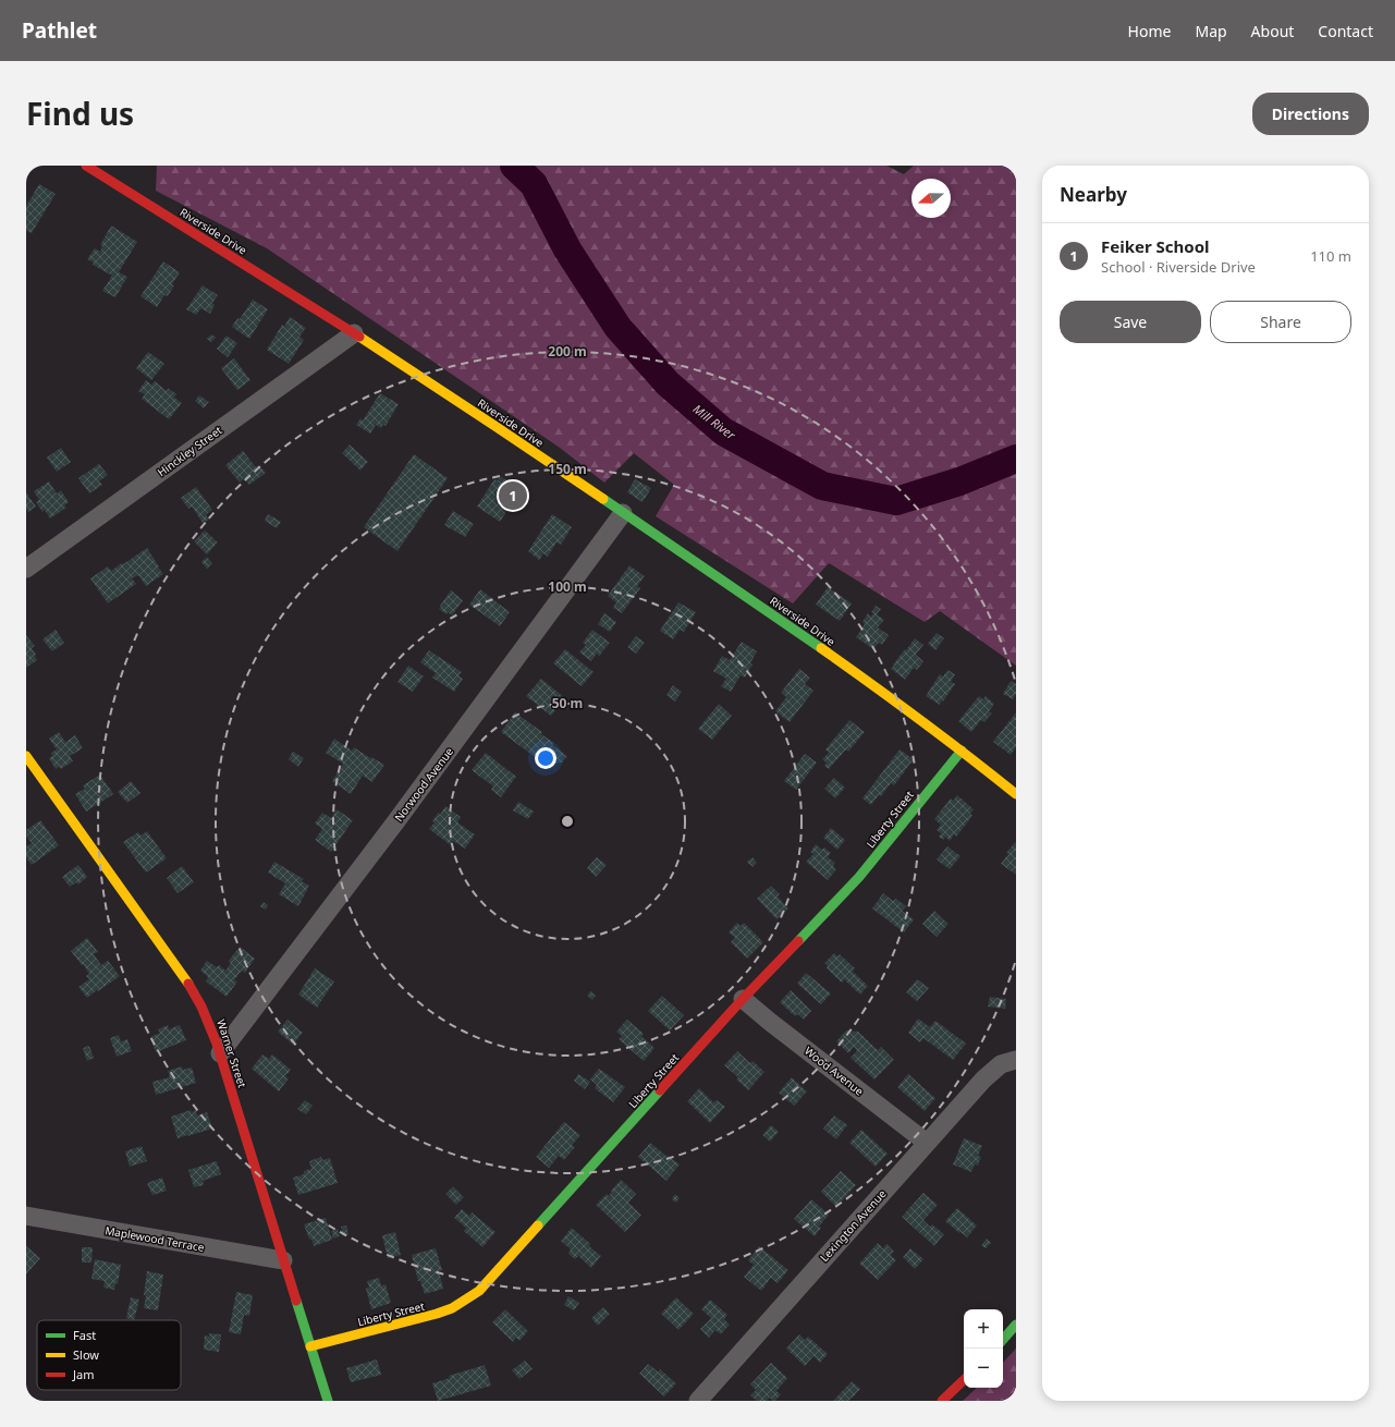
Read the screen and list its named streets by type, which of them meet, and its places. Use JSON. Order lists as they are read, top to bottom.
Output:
{
  "streets": {
    "street": [
      "Riverside Drive",
      "Hinckley Street",
      "Norwood Avenue",
      "Liberty Street",
      "Warner Street",
      "Wood Avenue",
      "Lexington Avenue",
      "Maplewood Terrace"
    ]
  },
  "crossings": [
    ["Riverside Drive", "Hinckley Street"],
    ["Riverside Drive", "Norwood Avenue"],
    ["Riverside Drive", "Liberty Street"],
    ["Norwood Avenue", "Warner Street"],
    ["Liberty Street", "Warner Street"],
    ["Liberty Street", "Wood Avenue"],
    ["Warner Street", "Maplewood Terrace"],
    ["Wood Avenue", "Lexington Avenue"]
  ],
  "water": ["Mill River"],
  "legend": ["Fast", "Slow", "Jam"],
  "north": "left",
  "page": {
    "header": "Pathlet",
    "nav": [
      "Home",
      "Map",
      "About",
      "Contact"
    ],
    "title": "Find us",
    "buttons": [
      "Directions",
      ["Save", "Share"]
    ],
    "heading": "Nearby",
    "list": [
      {
        "mark": "1",
        "name": "Feiker School",
        "note": "School · Riverside Drive",
        "value": "110 m"
      }
    ],
    "pins": "1",
    "map_buttons": ["+", "−"]
  },
  "rings": [
    "200 m",
    "150 m",
    "100 m",
    "50 m"
  ]
}
